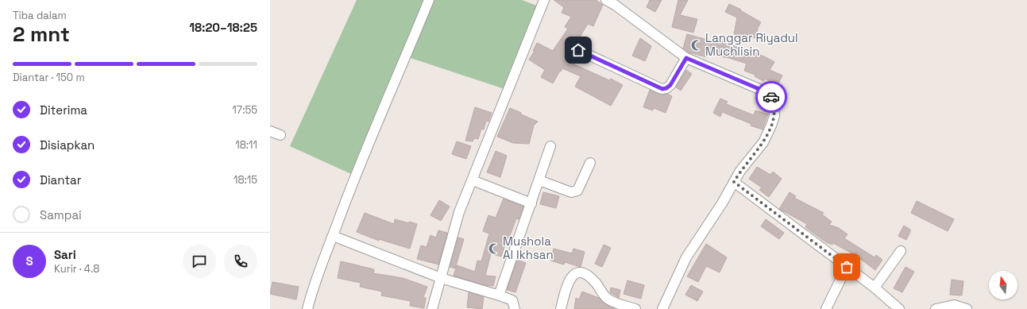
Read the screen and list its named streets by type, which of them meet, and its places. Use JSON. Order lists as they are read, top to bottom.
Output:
{
  "places": {
    "mosque": ["Langgar Riyadul Muchlisin", "Mushola Al Ikhsan"]
  },
  "north": "top",
  "page": {
    "heading": ["2 mnt", "Tiba dalam", "18:20–18:25"],
    "panel": ["Sari", "Kurir · 4.8"],
    "bar": "Diantar · 150 m",
    "list": [
      ["Diterima", "17:55"],
      ["Disiapkan", "18:11"],
      ["Diantar", "18:15"],
      "Sampai"
    ],
    "round": "S"
  }
}
